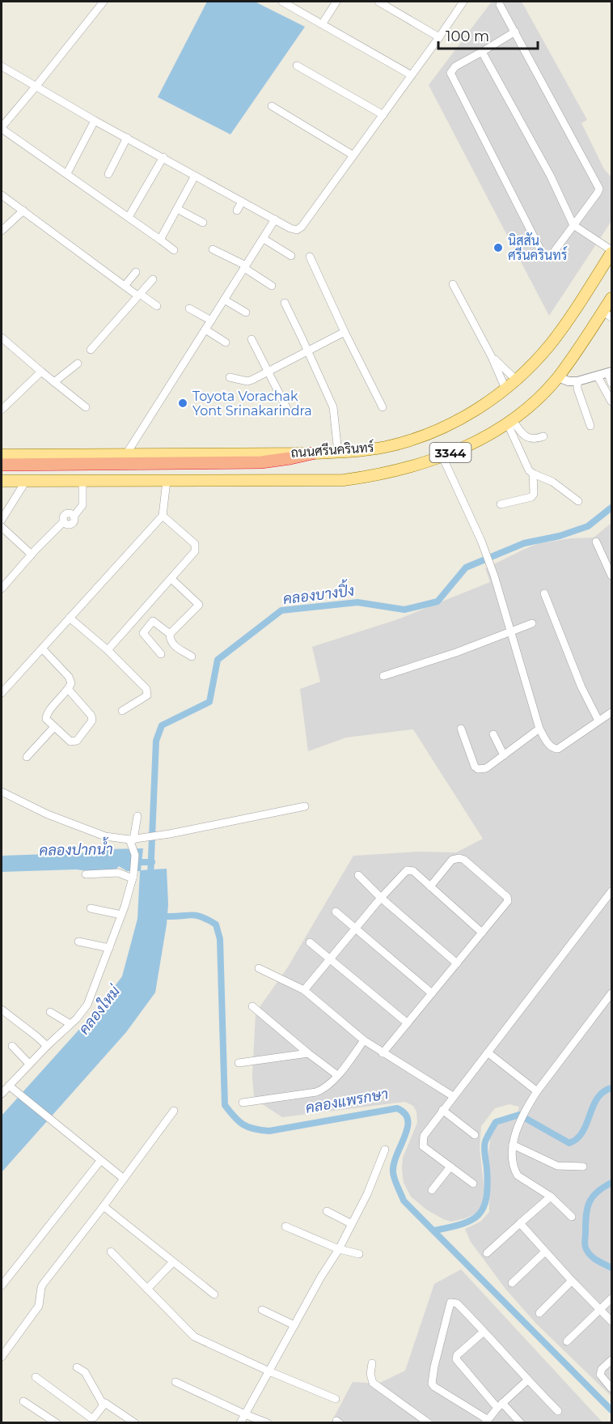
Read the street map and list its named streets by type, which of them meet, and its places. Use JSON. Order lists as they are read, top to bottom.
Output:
{
  "streets": {
    "main road": ["ถนนศรีนครินทร์", "3344"]
  },
  "water": [
    "คลองบางปิ้ง",
    "คลองปากน้ำ",
    "คลองใหม่",
    "คลองแพรกษา"
  ],
  "places": ["นิสสัน ศรีนครินทร์", "Toyota Vorachak Yont Srinakarindra"],
  "scale_bar": "100 m"
}
